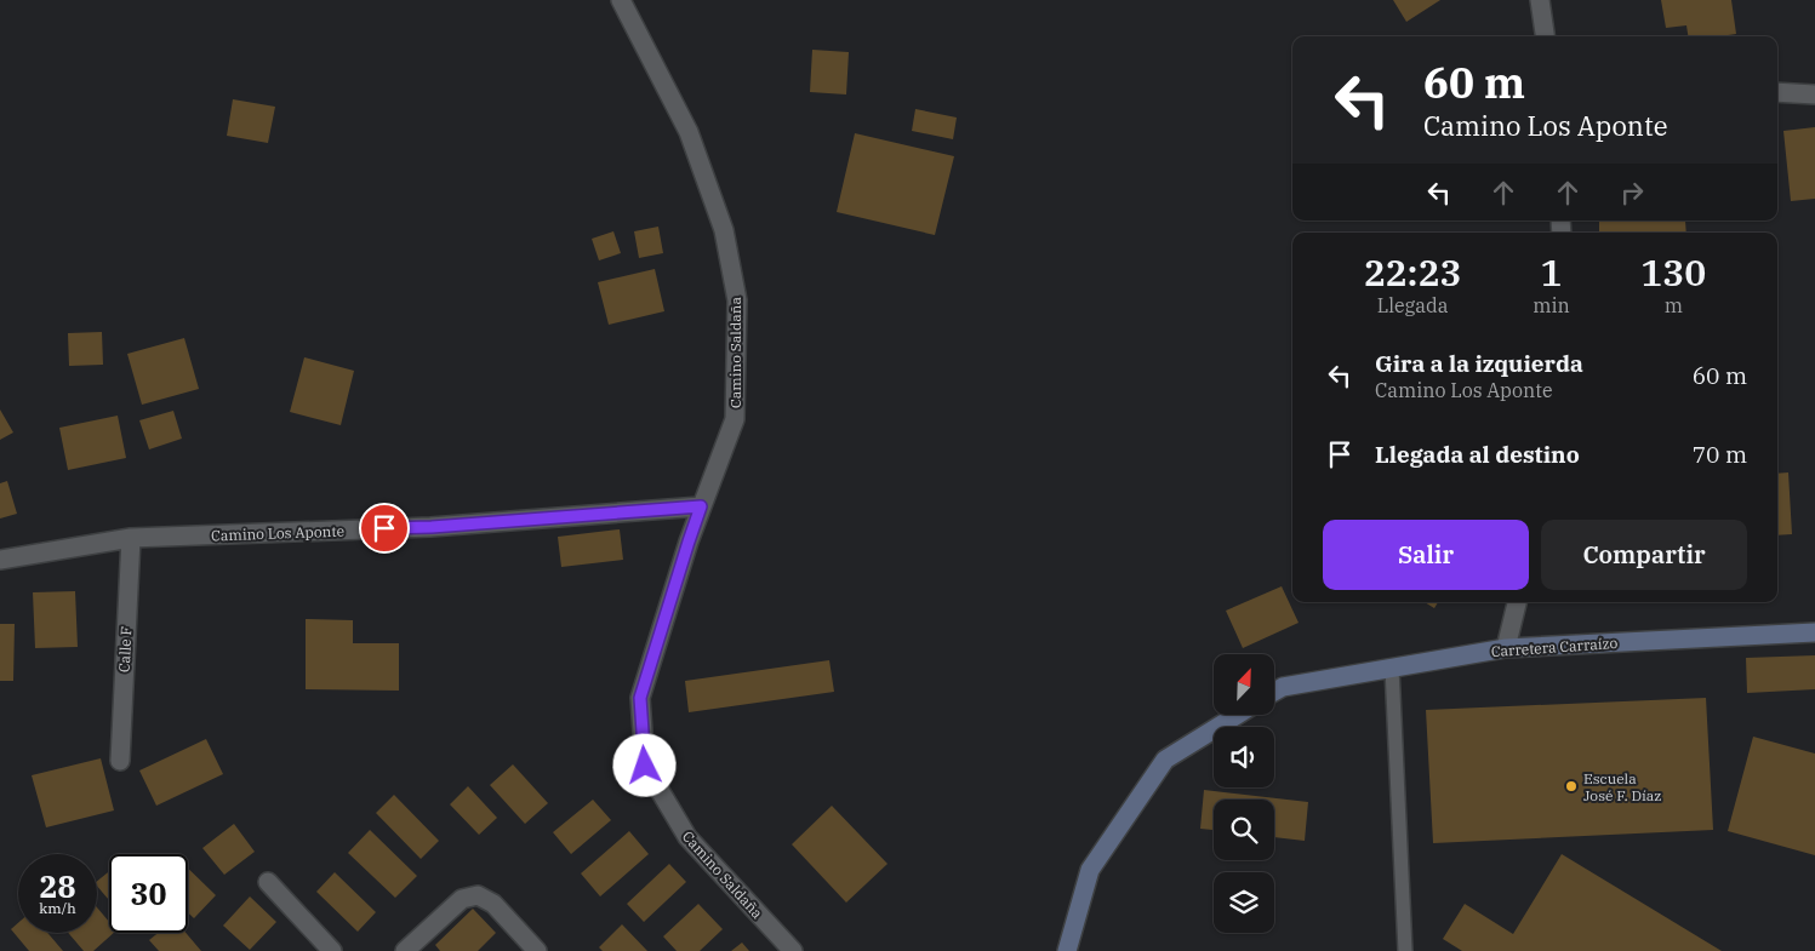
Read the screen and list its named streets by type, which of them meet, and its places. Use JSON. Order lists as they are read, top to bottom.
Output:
{
  "streets": {
    "street": [
      "Camino Saldaña",
      "Camino Los Aponte",
      "Carretera Carraízo",
      "Calle F"
    ]
  },
  "crossings": [
    ["Camino Saldaña", "Camino Los Aponte"],
    ["Camino Los Aponte", "Calle F"]
  ],
  "places": ["Escuela José F. Díaz"],
  "north": "top right",
  "page": {
    "turn": ["60 m", "Camino Los Aponte"],
    "eta": [
      "22:23",
      "Llegada",
      "1",
      "min",
      "130",
      "m"
    ],
    "list": [
      {
        "name": "Gira a la izquierda",
        "note": "Camino Los Aponte",
        "value": "60 m"
      },
      {
        "name": "Llegada al destino",
        "value": "70 m"
      }
    ],
    "buttons": ["Salir", "Compartir"],
    "speed": "28 km/h",
    "limit": "30"
  }
}
